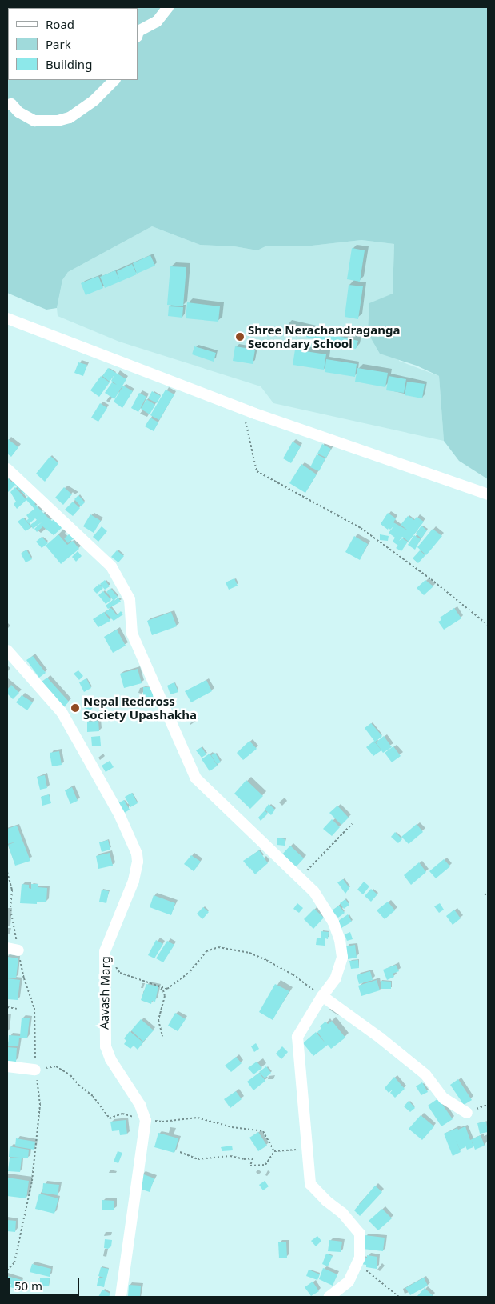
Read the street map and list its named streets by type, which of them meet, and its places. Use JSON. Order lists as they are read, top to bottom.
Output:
{
  "streets": {
    "street": ["Aavash Marg"]
  },
  "places": ["Shree Nerachandraganga Secondary School", "Nepal Redcross Society Upashakha"],
  "legend": ["Road", "Park", "Building"],
  "scale_bar": "50 m"
}
